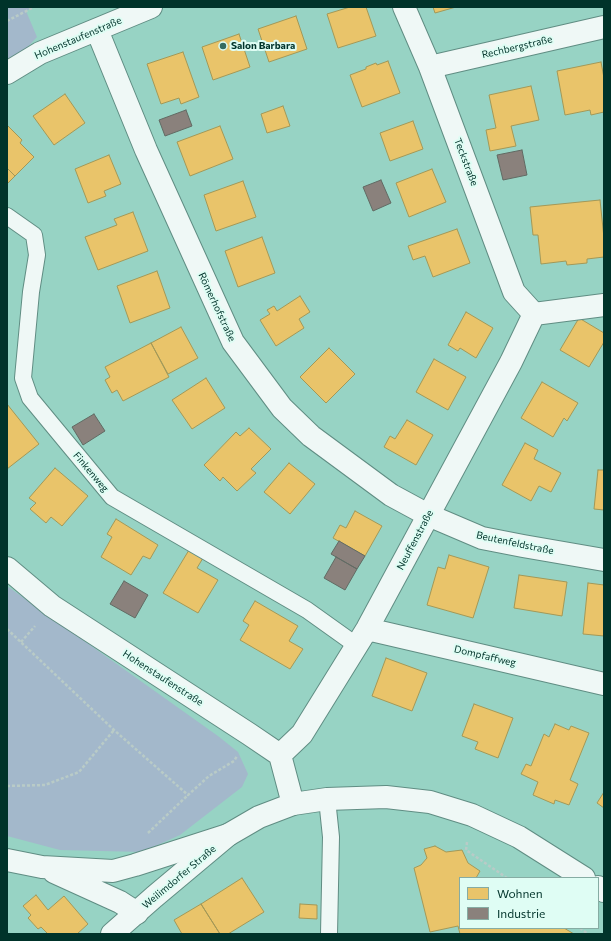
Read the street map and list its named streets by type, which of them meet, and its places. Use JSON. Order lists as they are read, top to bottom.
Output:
{
  "streets": {
    "street": [
      "Hohenstaufenstraße",
      "Rechbergstraße",
      "Teckstraße",
      "Römerhofstraße",
      "Neuffenstraße",
      "Beutenfeldstraße",
      "Dompfaffweg",
      "Weilimdorfer Straße"
    ],
    "lane": ["Finkenweg"]
  },
  "crossings": [
    ["Hohenstaufenstraße", "Römerhofstraße"],
    ["Hohenstaufenstraße", "Neuffenstraße"],
    ["Rechbergstraße", "Teckstraße"],
    ["Teckstraße", "Neuffenstraße"],
    ["Römerhofstraße", "Neuffenstraße"],
    ["Römerhofstraße", "Beutenfeldstraße"],
    ["Finkenweg", "Neuffenstraße"],
    ["Finkenweg", "Dompfaffweg"],
    ["Neuffenstraße", "Beutenfeldstraße"],
    ["Neuffenstraße", "Dompfaffweg"]
  ],
  "places": ["Salon Barbara"],
  "legend": ["Wohnen", "Industrie"]
}
